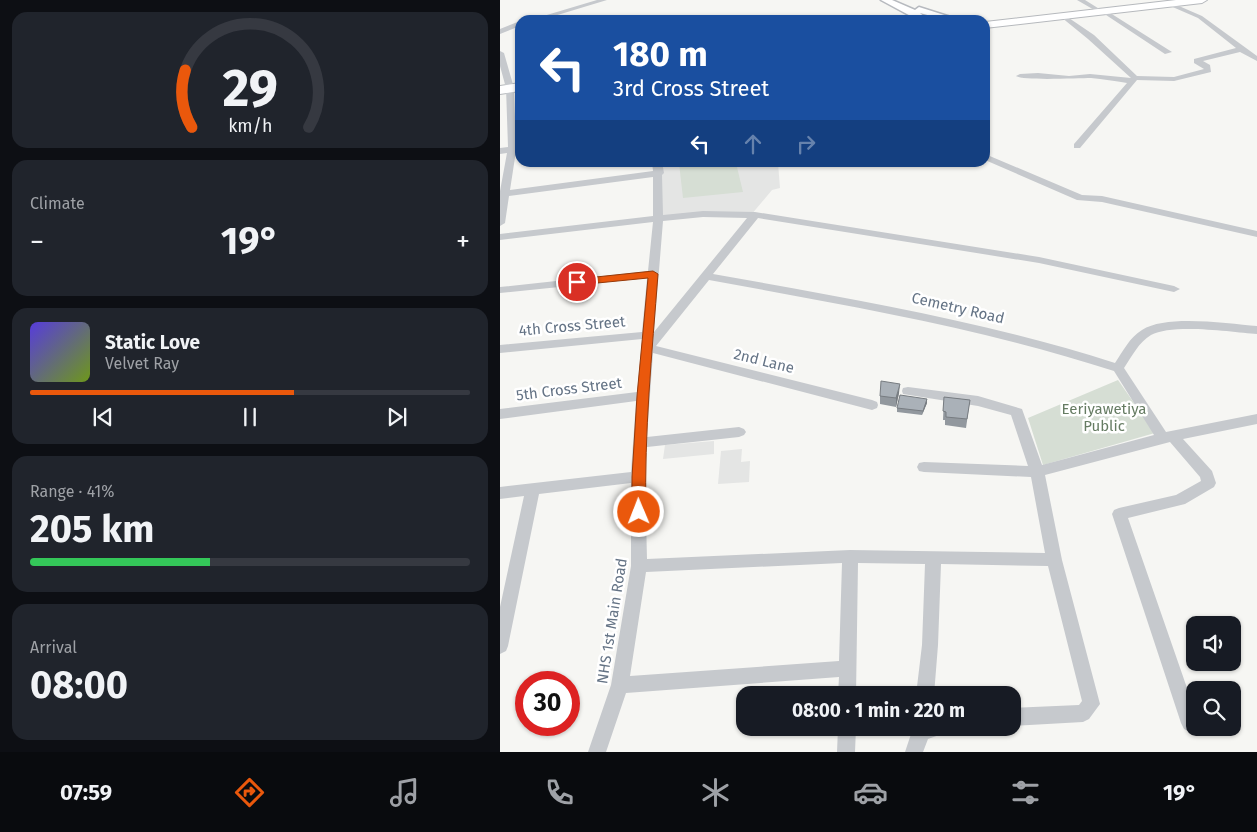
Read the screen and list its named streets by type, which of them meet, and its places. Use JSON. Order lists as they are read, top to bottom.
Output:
{
  "streets": {
    "street": [
      "Cemetry Road",
      "4th Cross Street",
      "2nd Lane",
      "5th Cross Street",
      "NHS 1st Main Road"
    ]
  },
  "crossings": [
    ["4th Cross Street", "2nd Lane"],
    ["4th Cross Street", "NHS 1st Main Road"],
    ["2nd Lane", "NHS 1st Main Road"],
    ["5th Cross Street", "NHS 1st Main Road"]
  ],
  "parks": ["Eeriyawetiya Public"],
  "page": {
    "turn": ["180 m", "3rd Cross Street"],
    "tile": [
      "Climate",
      ["Range · 41%", "205 km"],
      ["Arrival", "08:00"]
    ],
    "heat": ["−", "19°", "+"],
    "song": ["Static Love", "Velvet Ray"],
    "limit": "30",
    "trip": "08:00 · 1 min · 220 m",
    "tabs": ["07:59", "19°"],
    "gauge": ["29", "km/h"]
  }
}
